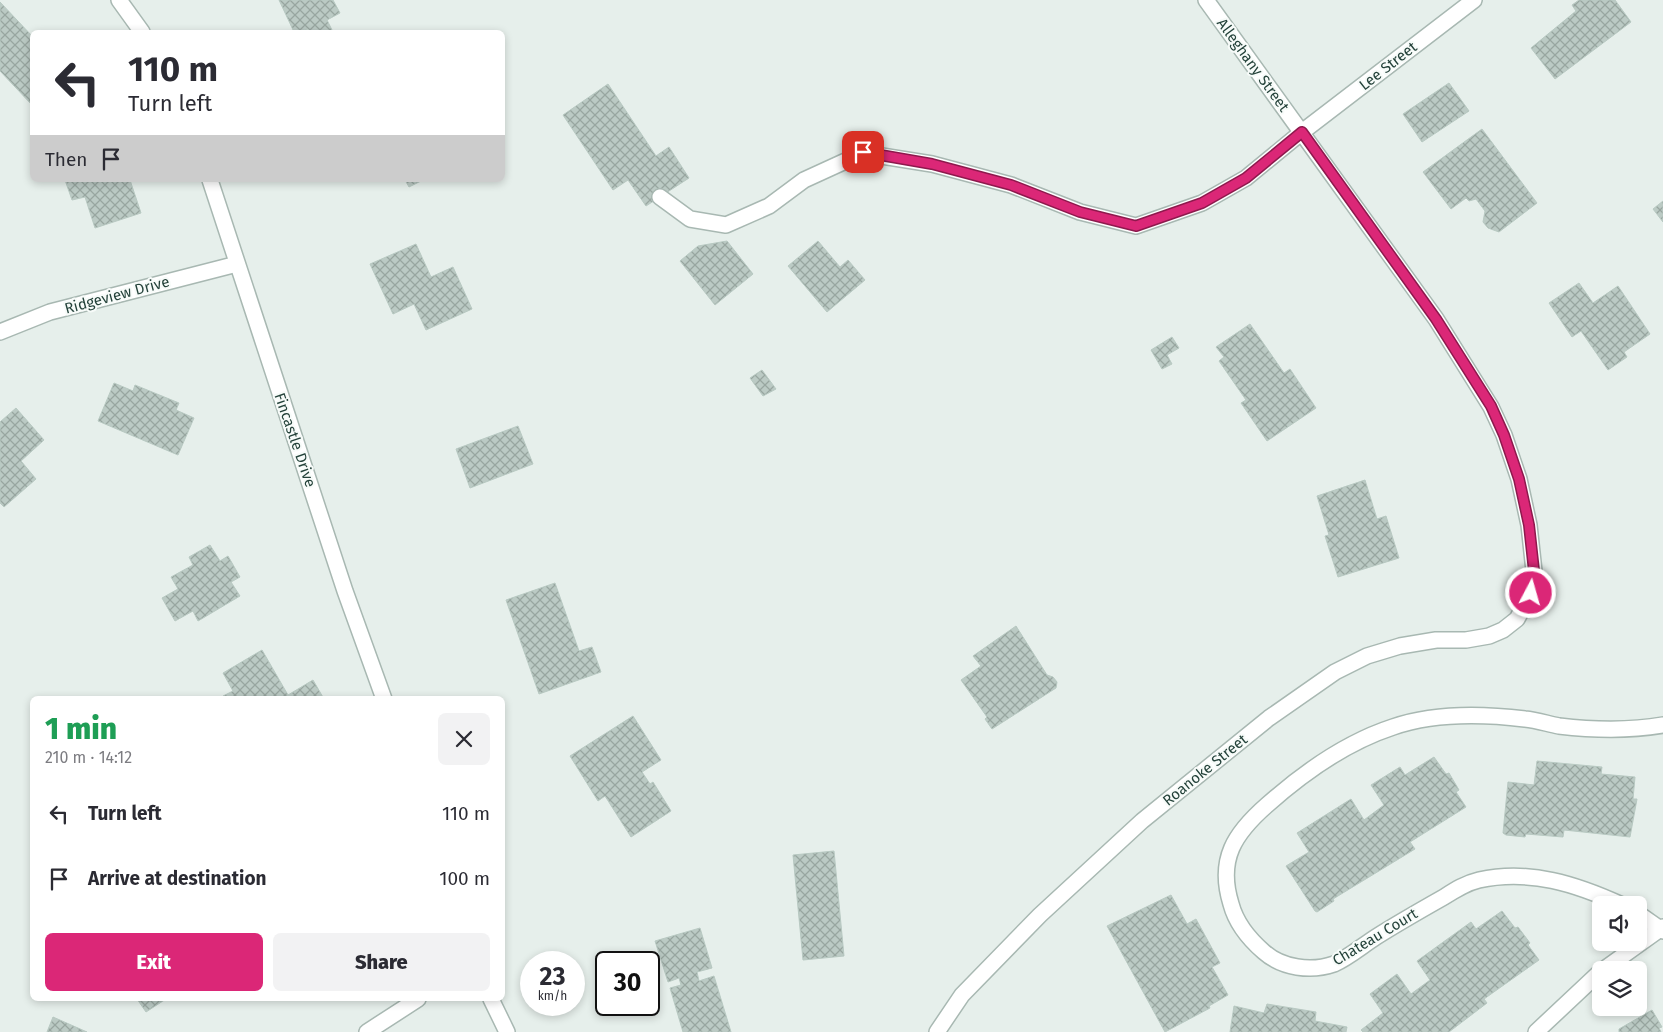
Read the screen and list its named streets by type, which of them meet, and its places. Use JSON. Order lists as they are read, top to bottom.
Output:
{
  "streets": {
    "street": [
      "Alleghany Street",
      "Lee Street",
      "Ridgeview Drive",
      "Fincastle Drive",
      "Roanoke Street",
      "Chateau Court"
    ]
  },
  "crossings": [
    ["Alleghany Street", "Lee Street"],
    ["Alleghany Street", "Roanoke Street"],
    ["Ridgeview Drive", "Fincastle Drive"]
  ],
  "page": {
    "turn": ["110 m", "Turn left"],
    "then": "Then",
    "heading": ["1 min", "210 m · 14:12"],
    "list": [
      {
        "name": "Turn left",
        "value": "110 m"
      },
      {
        "name": "Arrive at destination",
        "value": "100 m"
      }
    ],
    "buttons": ["Exit", "Share"],
    "speed": "23 km/h",
    "limit": "30"
  }
}
